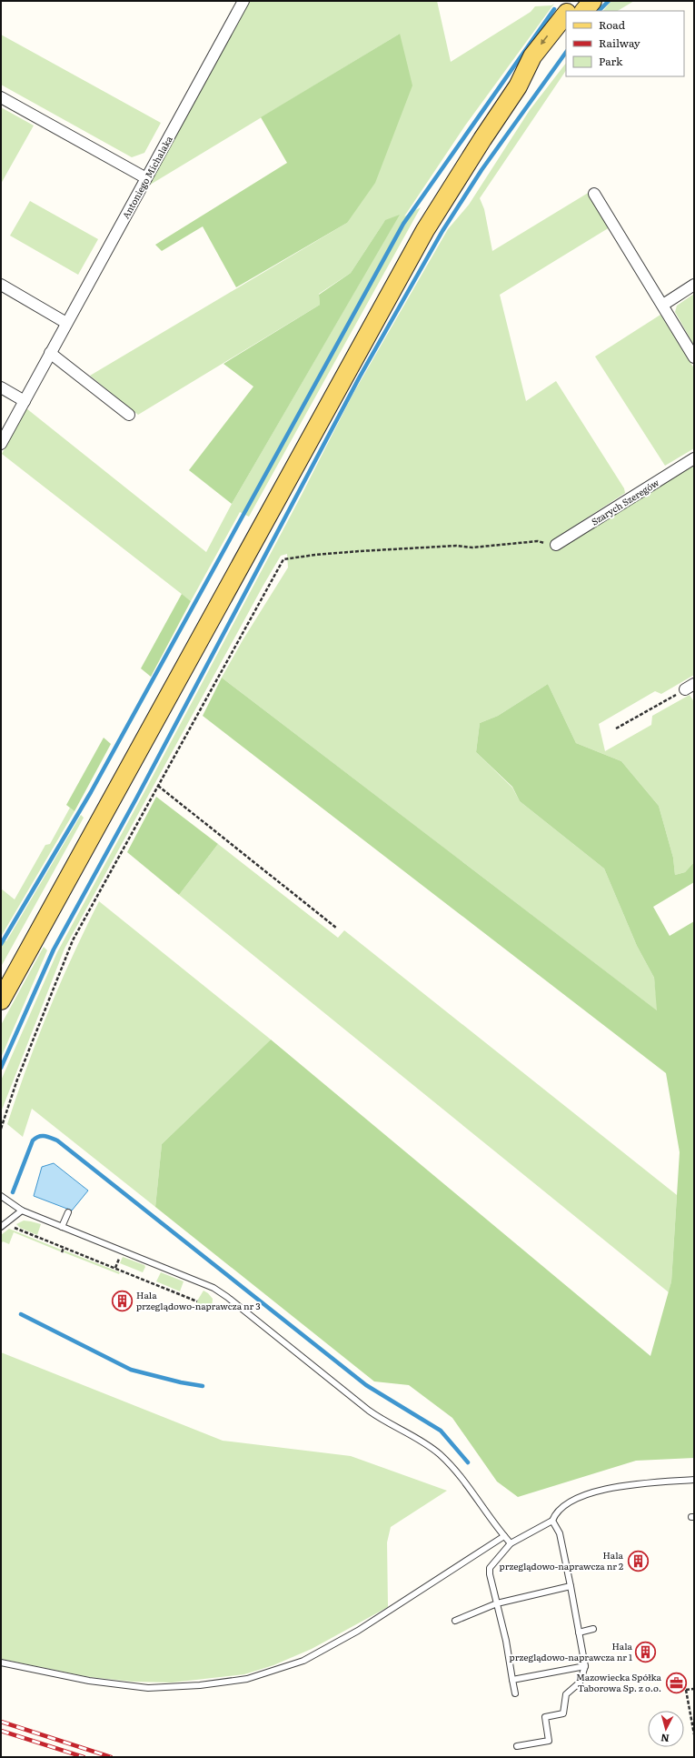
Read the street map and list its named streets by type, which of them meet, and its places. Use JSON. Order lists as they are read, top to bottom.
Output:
{
  "streets": {
    "street": ["Antoniego Michalaka", "Szarych Szeregów"]
  },
  "places": {
    "building": ["Hala przeglądowo-naprawcza nr 3", "Hala przeglądowo-naprawcza nr 2", "Hala przeglądowo-naprawcza nr 1"],
    "office": ["Mazowiecka Spółka Taborowa Sp. z o.o."]
  },
  "legend": ["Road", "Railway", "Park"],
  "north": "bottom"
}
